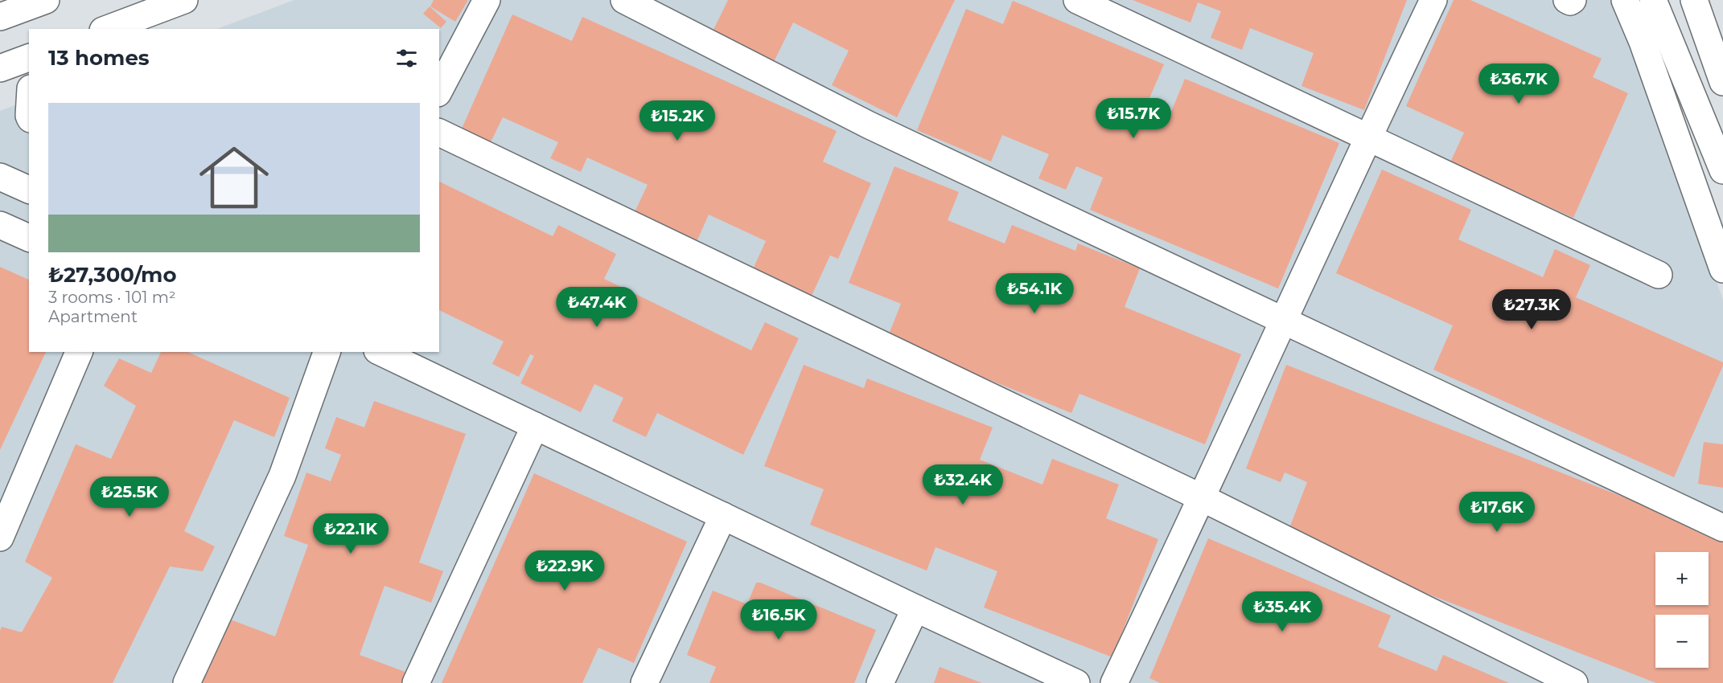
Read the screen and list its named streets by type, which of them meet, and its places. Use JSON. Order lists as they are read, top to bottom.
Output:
{
  "page": {
    "heading": "13 homes",
    "price": [
      "₺36.7K",
      "₺15.7K",
      "₺15.2K",
      "₺54.1K",
      "₺47.4K",
      "₺27.3K",
      "₺32.4K",
      "₺25.5K",
      "₺17.6K",
      "₺22.1K",
      "₺22.9K",
      "₺35.4K",
      "₺16.5K"
    ],
    "list": [
      {
        "name": "₺27,300/mo",
        "note": "3 rooms · 101 m² · Apartment"
      }
    ],
    "map_buttons": ["+", "−"]
  }
}
